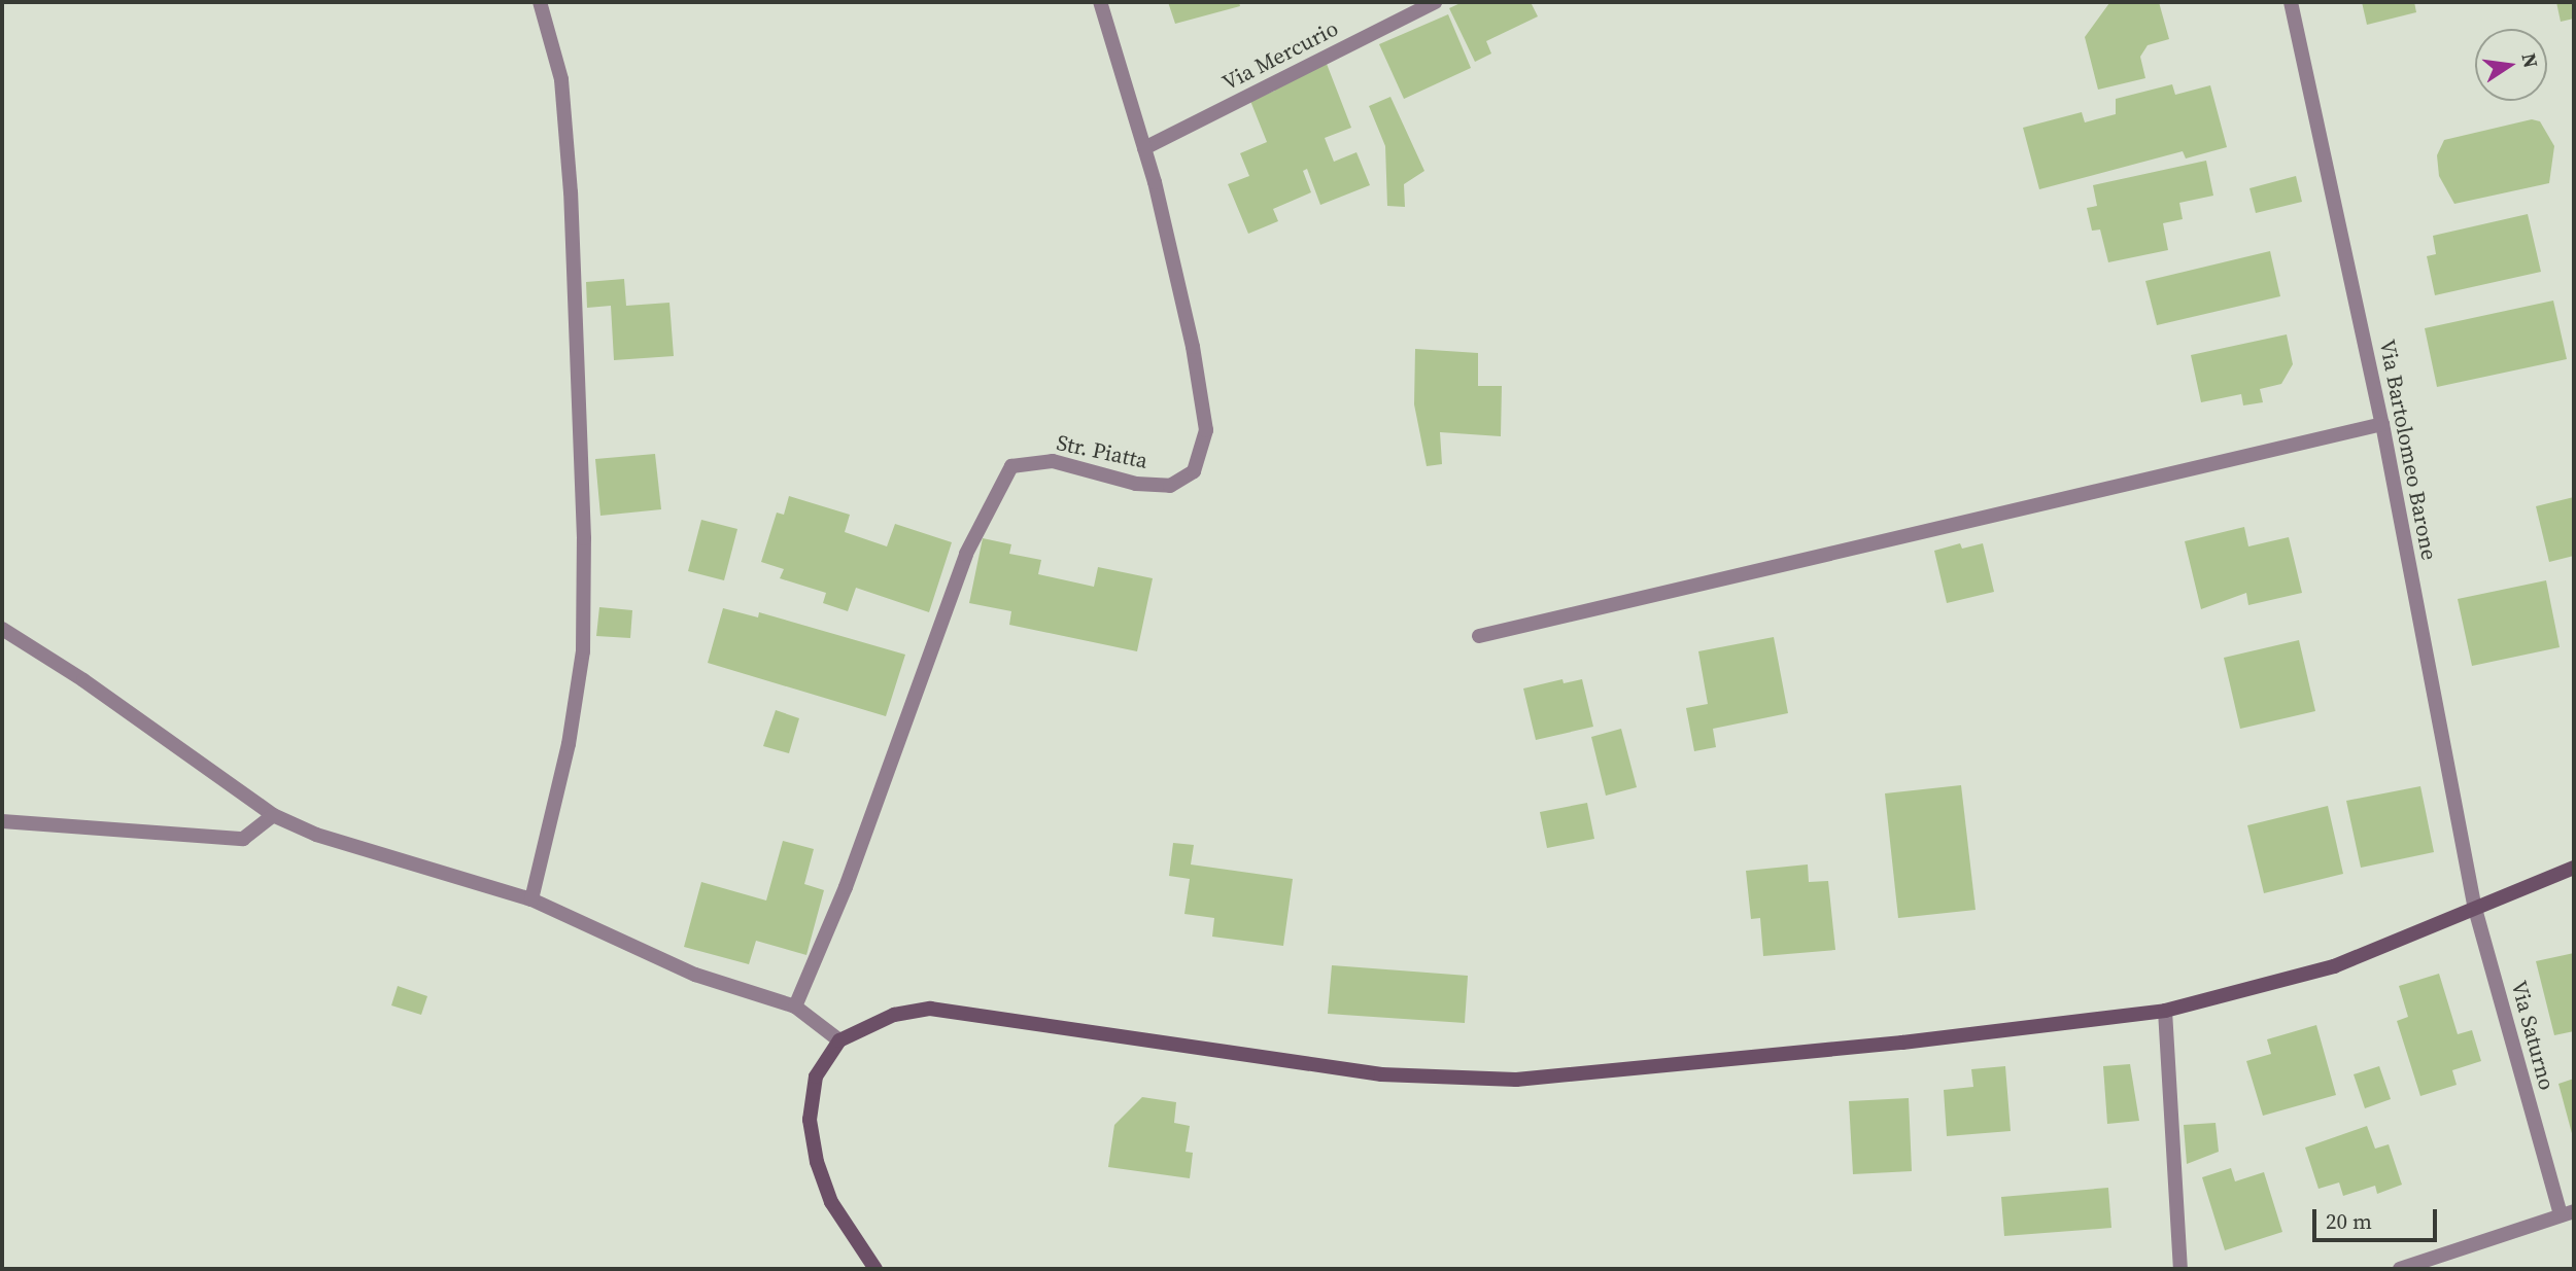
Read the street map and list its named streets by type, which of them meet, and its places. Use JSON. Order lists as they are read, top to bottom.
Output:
{
  "streets": {
    "street": [
      "Via Mercurio",
      "Via Bartolomeo Barone",
      "Str. Piatta",
      "Via Saturno"
    ]
  },
  "crossings": [
    ["Via Mercurio", "Str. Piatta"],
    ["Via Bartolomeo Barone", "Via Saturno"]
  ],
  "scale_bar": "20 m",
  "north": "right"
}
